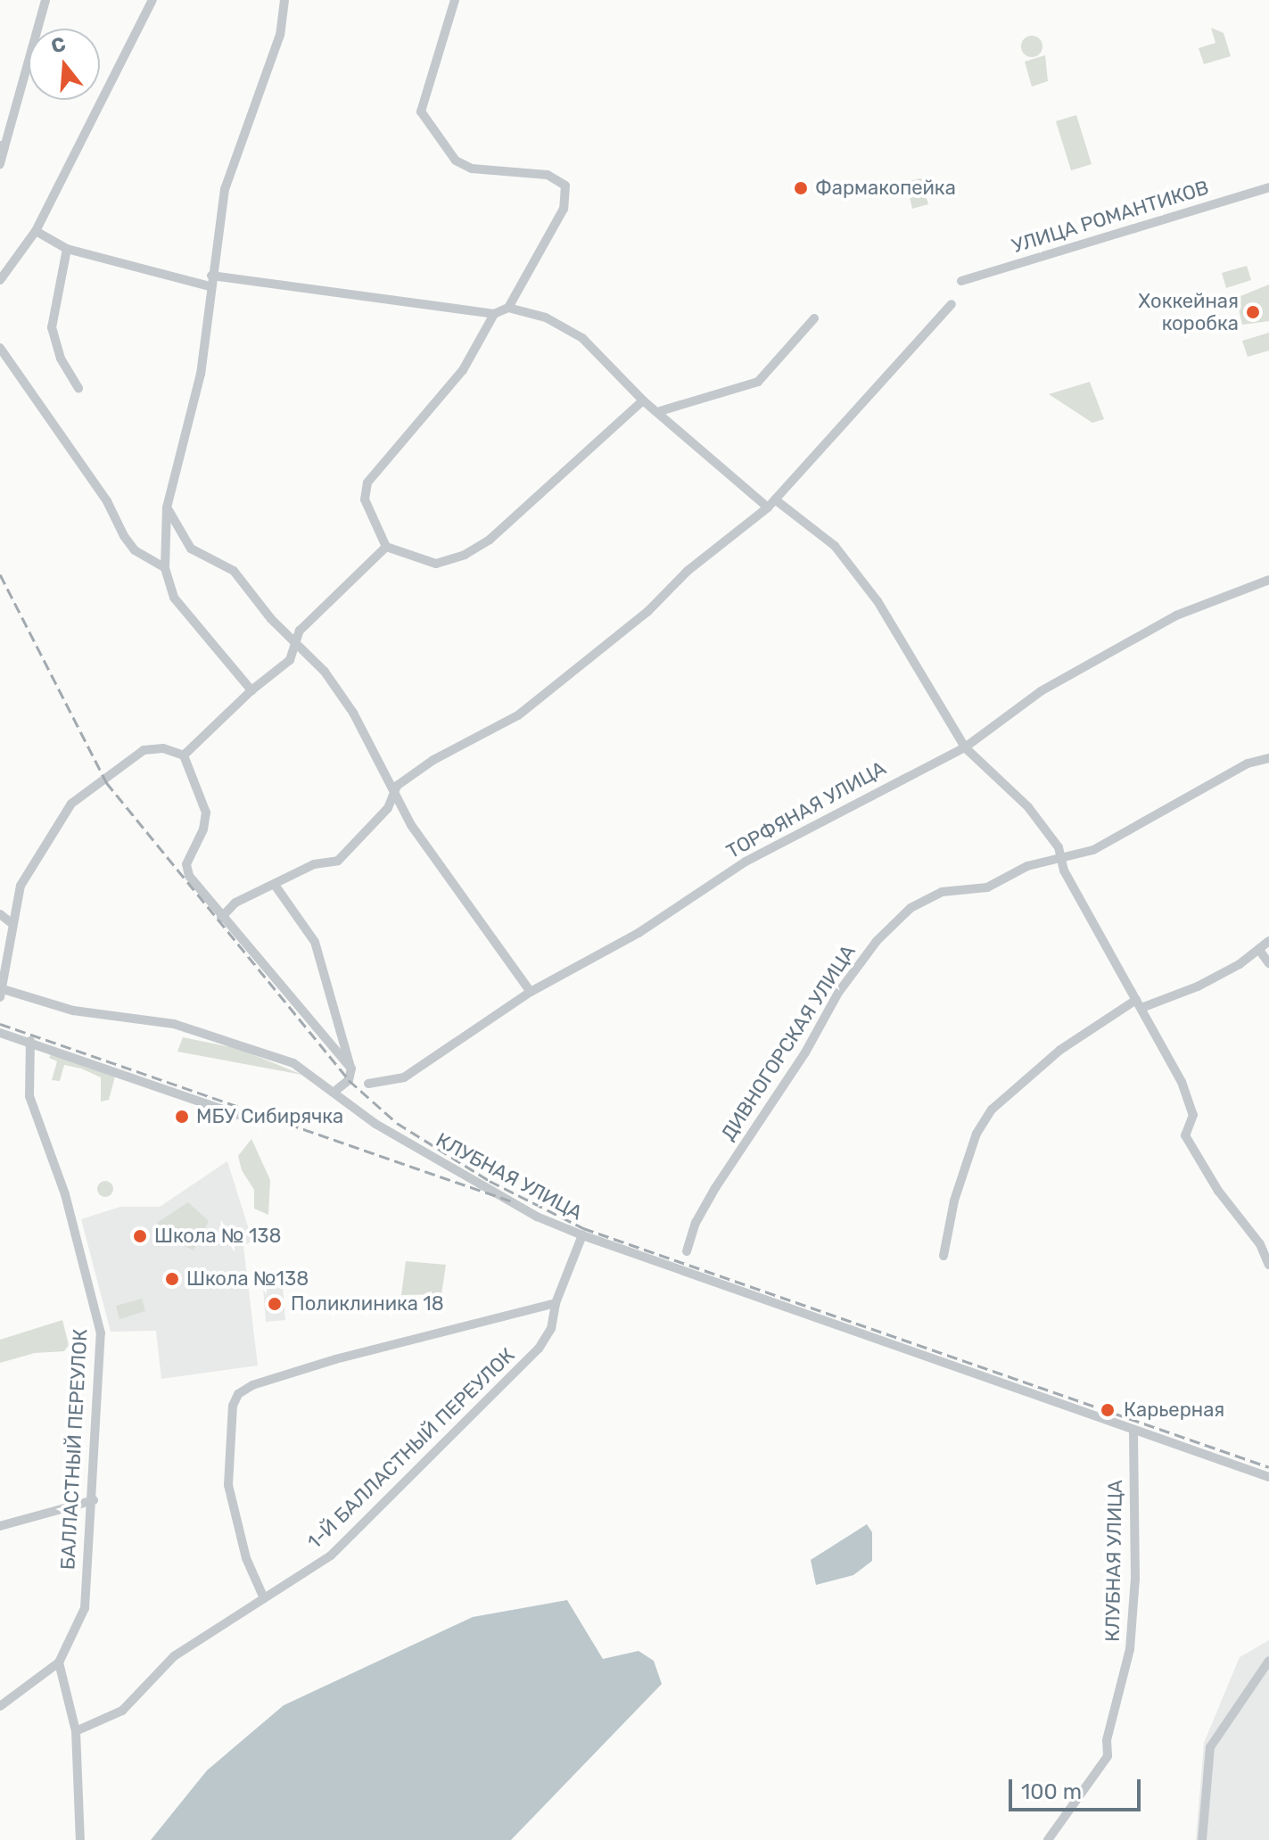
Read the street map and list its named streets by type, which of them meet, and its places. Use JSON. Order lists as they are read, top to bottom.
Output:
{
  "streets": {
    "street": [
      "УЛИЦА РОМАНТИКОВ",
      "ТОРФЯНАЯ УЛИЦА",
      "ДИВНОГОРСКАЯ УЛИЦА",
      "КЛУБНАЯ УЛИЦА",
      "1-Й БАЛЛАСТНЫЙ ПЕРЕУЛОК",
      "БАЛЛАСТНЫЙ ПЕРЕУЛОК"
    ]
  },
  "crossings": [
    ["КЛУБНАЯ УЛИЦА", "1-Й БАЛЛАСТНЫЙ ПЕРЕУЛОК"]
  ],
  "places": [
    "Фармакопейка",
    "Хоккейная коробка",
    "МБУ Сибирячка",
    "Школа № 138",
    "Школа №138",
    "Поликлиника 18",
    "Карьерная"
  ],
  "scale_bar": "100 m",
  "north": "top"
}
